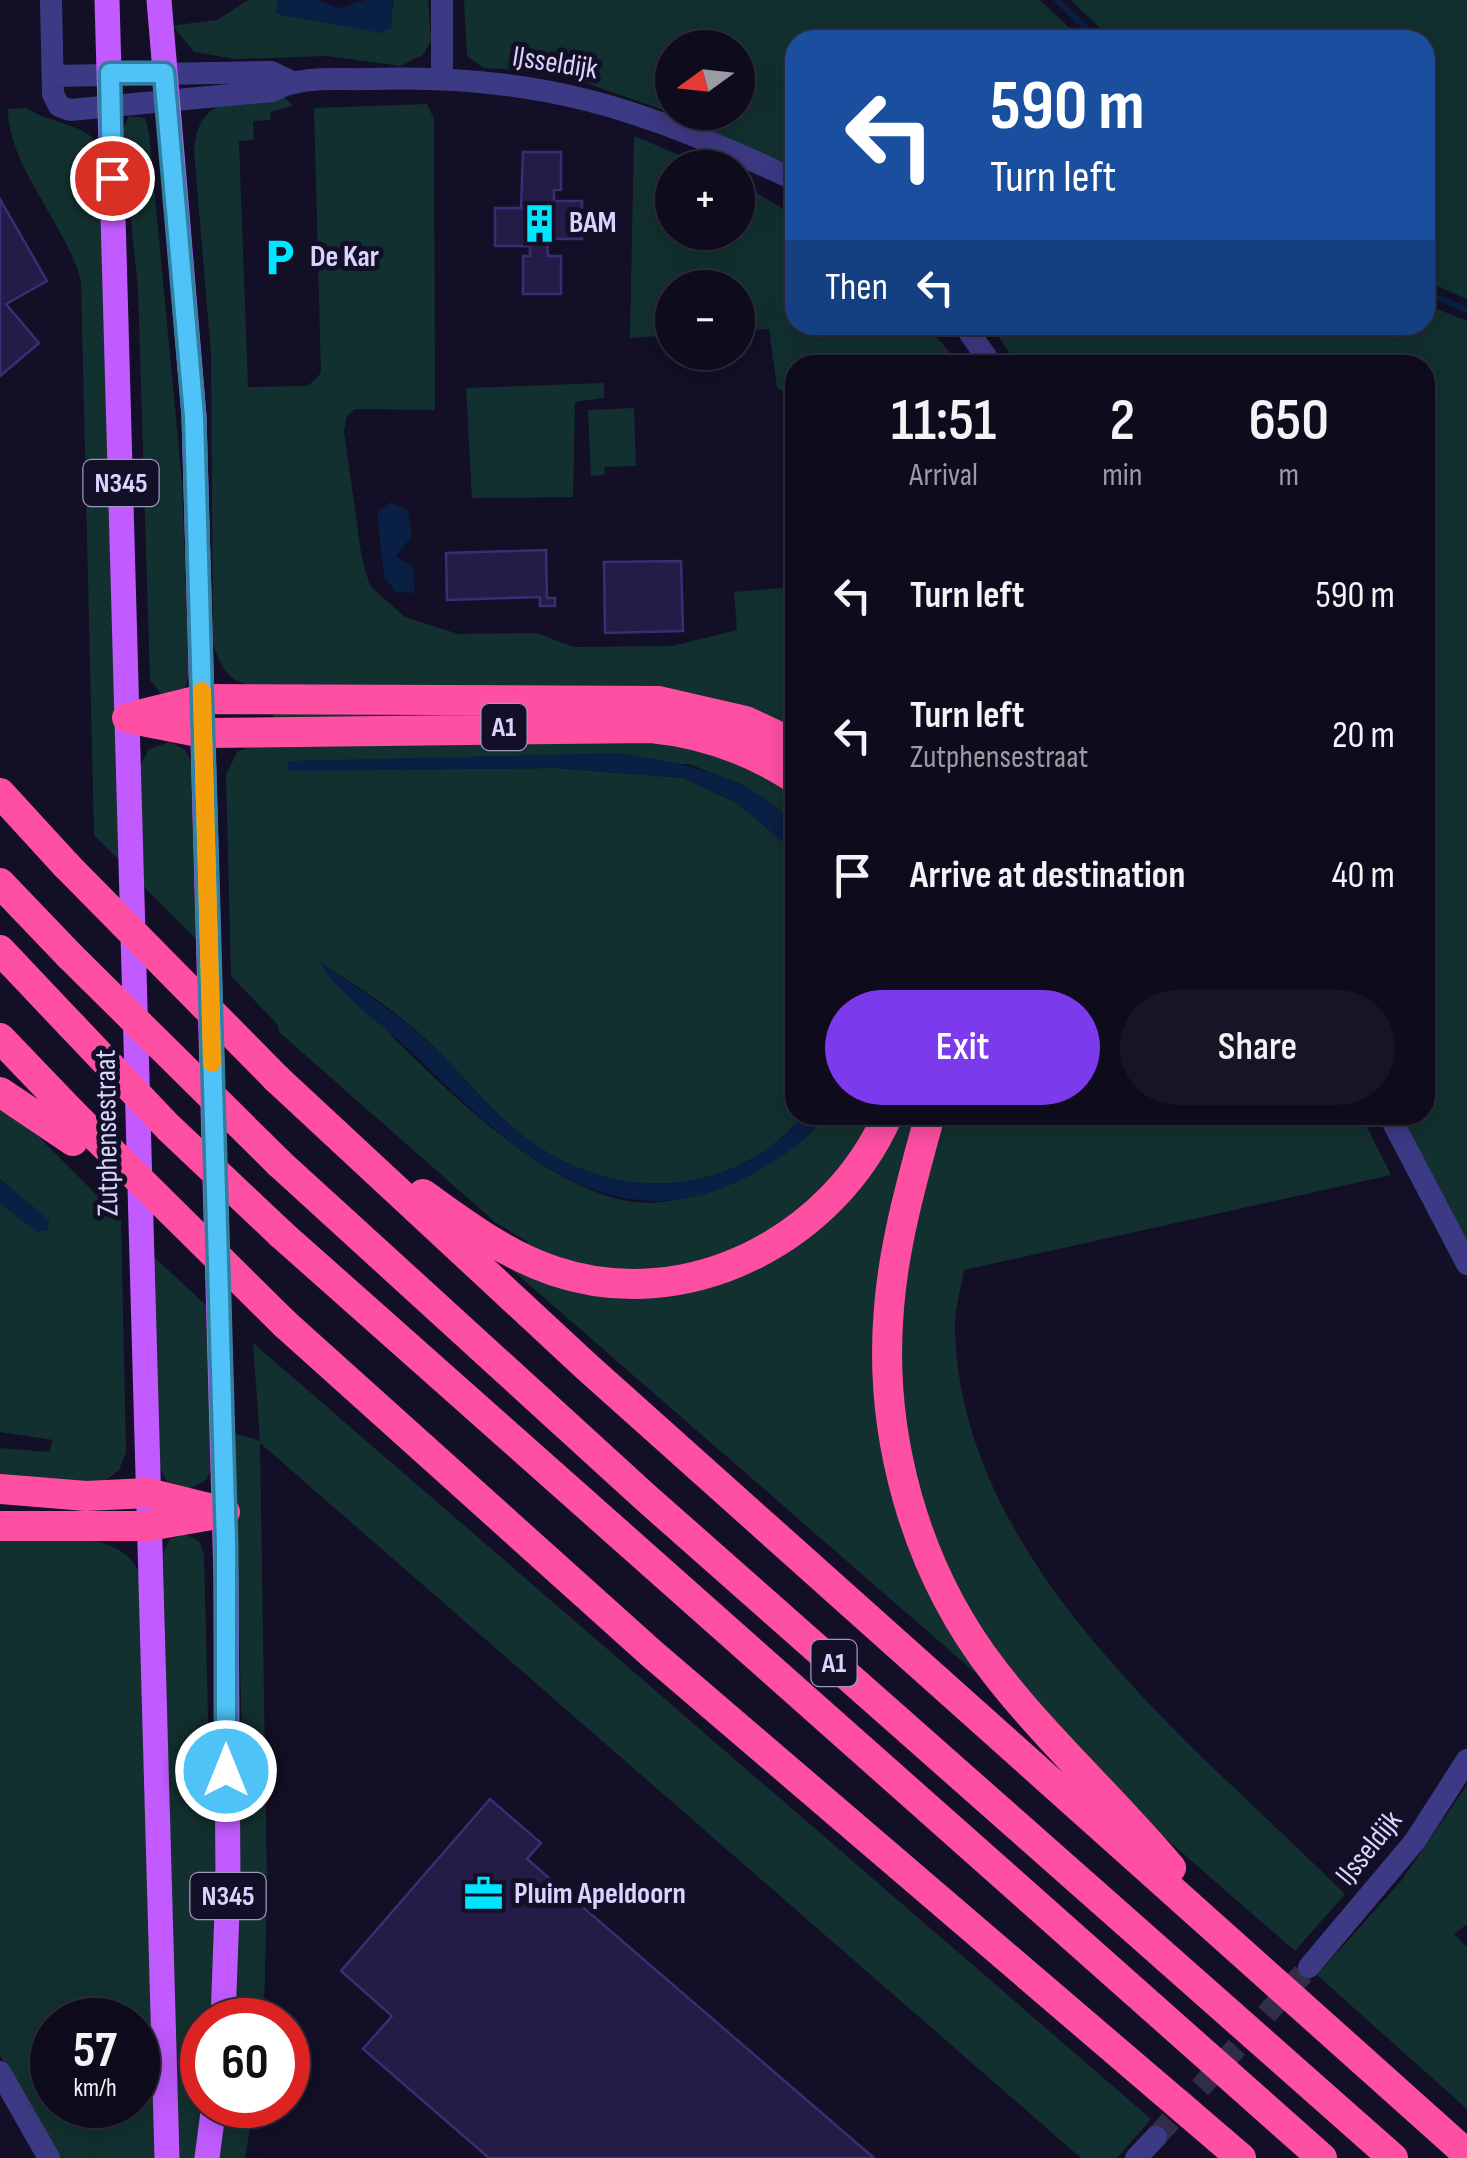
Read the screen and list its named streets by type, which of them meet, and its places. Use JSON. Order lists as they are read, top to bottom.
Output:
{
  "streets": {
    "highway": ["A1"],
    "main road": ["N345", "Zutphensestraat"],
    "street": ["IJsseldijk"]
  },
  "crossings": [
    ["IJsseldijk", "N345"],
    ["IJsseldijk", "Zutphensestraat"],
    ["N345", "A1"]
  ],
  "places": {
    "building": ["BAM"],
    "parking": ["De Kar"],
    "office": ["Pluim Apeldoorn"]
  },
  "north": "left",
  "page": {
    "map_buttons": ["+", "−"],
    "turn": ["590 m", "Turn left"],
    "then": "Then",
    "eta": [
      "11:51",
      "Arrival",
      "2",
      "min",
      "650",
      "m"
    ],
    "list": [
      {
        "name": "Turn left",
        "value": "590 m"
      },
      {
        "name": "Turn left",
        "note": "Zutphensestraat",
        "value": "20 m"
      },
      {
        "name": "Arrive at destination",
        "value": "40 m"
      }
    ],
    "buttons": ["Exit", "Share"],
    "speed": "57 km/h",
    "limit": "60"
  }
}
